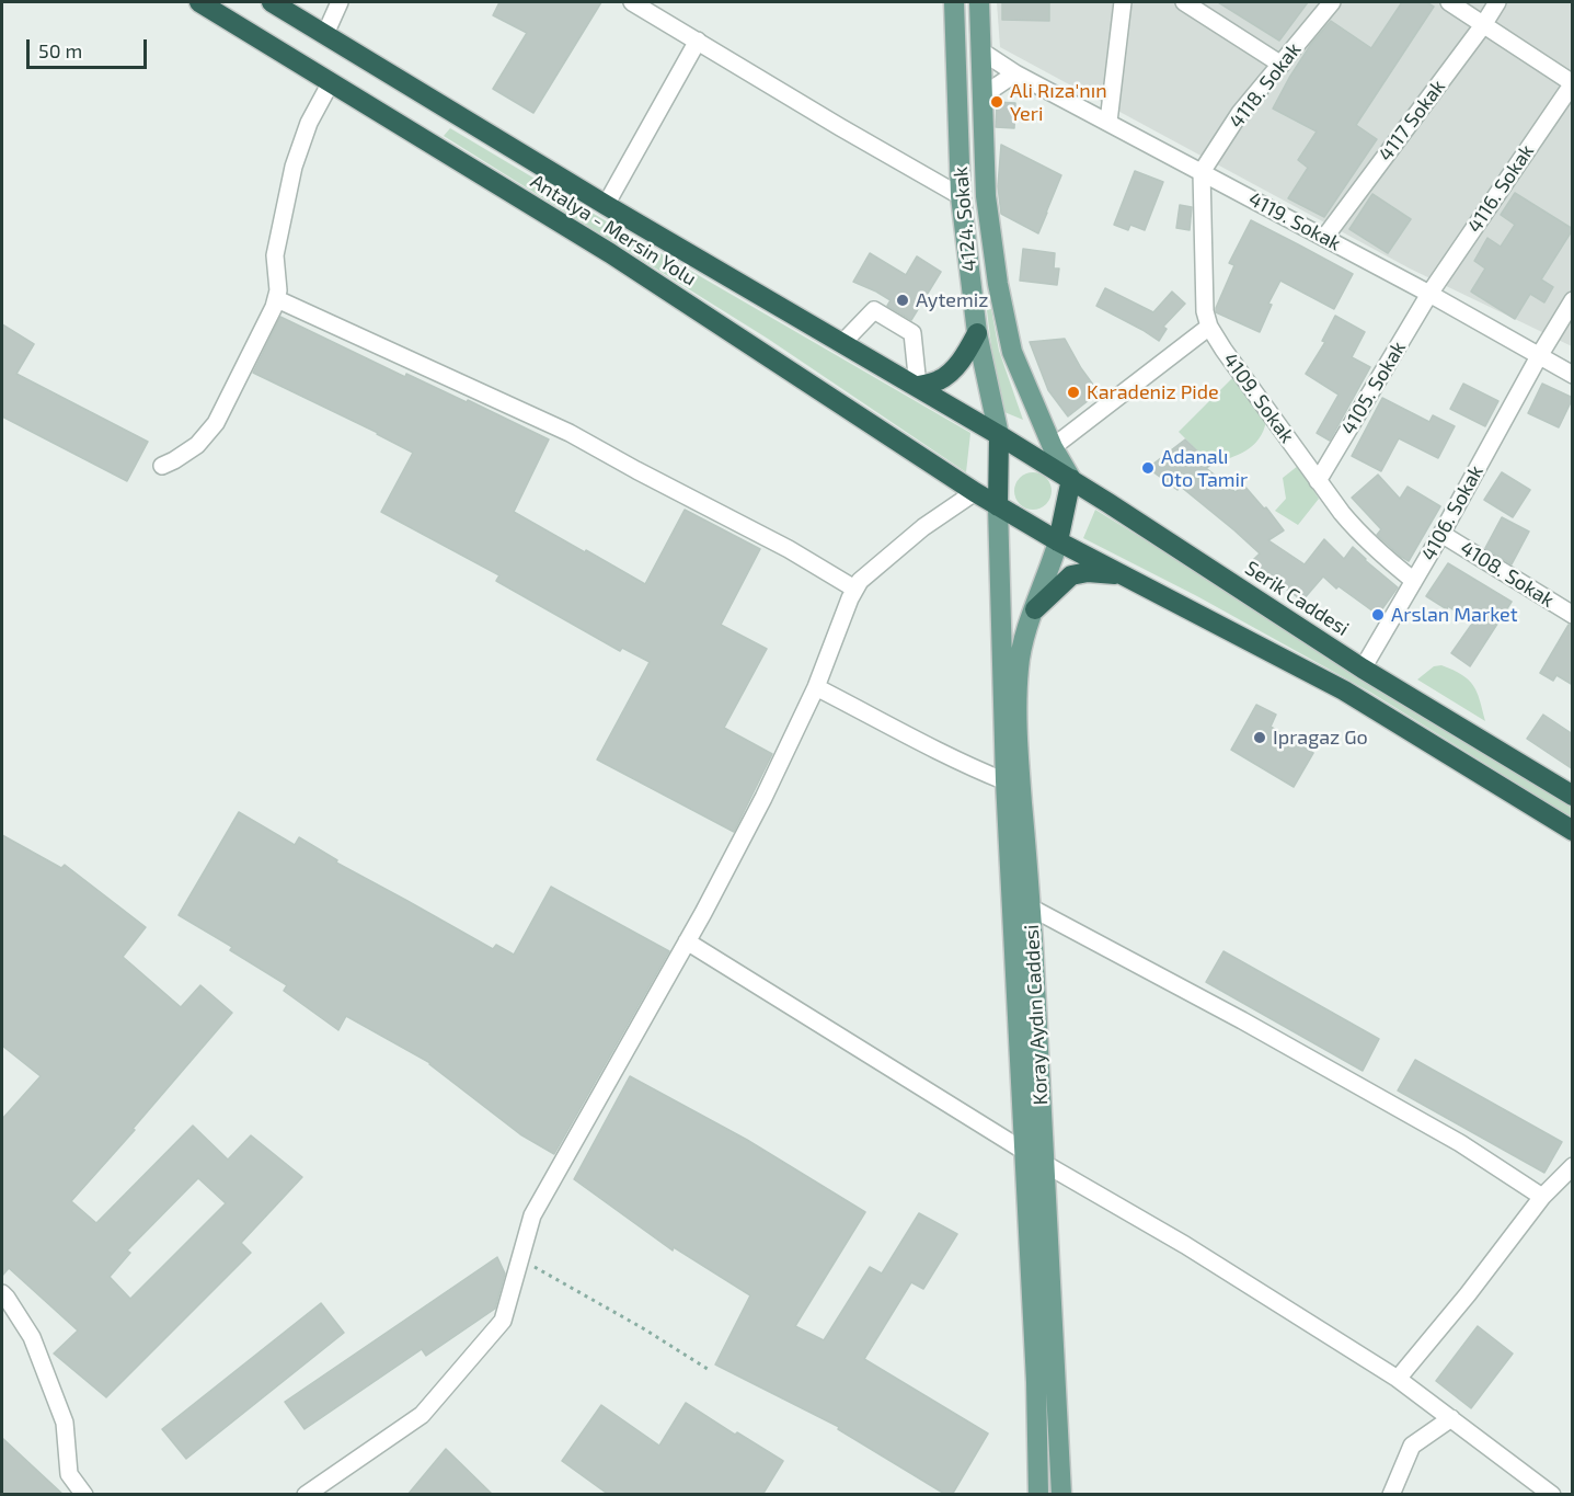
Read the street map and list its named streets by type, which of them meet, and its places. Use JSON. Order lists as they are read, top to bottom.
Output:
{
  "streets": {
    "highway": ["Antalya - Mersin Yolu", "Serik Caddesi"],
    "main road": ["4124. Sokak", "Koray Aydın Caddesi"],
    "street": [
      "4118. Sokak",
      "4117 Sokak",
      "4116. Sokak",
      "4119. Sokak",
      "4105. Sokak",
      "4109. Sokak",
      "4106. Sokak",
      "4108. Sokak"
    ]
  },
  "crossings": [
    ["4118. Sokak", "4119. Sokak"],
    ["4118. Sokak", "4109. Sokak"],
    ["4117 Sokak", "4119. Sokak"],
    ["4116. Sokak", "4119. Sokak"],
    ["4116. Sokak", "4105. Sokak"],
    ["4124. Sokak", "Antalya - Mersin Yolu"],
    ["4124. Sokak", "Serik Caddesi"],
    ["4119. Sokak", "4105. Sokak"],
    ["4119. Sokak", "4109. Sokak"],
    ["4119. Sokak", "4106. Sokak"],
    ["Antalya - Mersin Yolu", "Serik Caddesi"],
    ["4105. Sokak", "4109. Sokak"],
    ["4109. Sokak", "4106. Sokak"],
    ["4106. Sokak", "4108. Sokak"],
    ["4106. Sokak", "Serik Caddesi"]
  ],
  "places": [
    "Ali Rıza'nın Yeri",
    "Aytemiz",
    "Karadeniz Pide",
    "Adanalı Oto Tamir",
    "Arslan Market",
    "Ipragaz Go"
  ],
  "scale_bar": "50 m"
}
